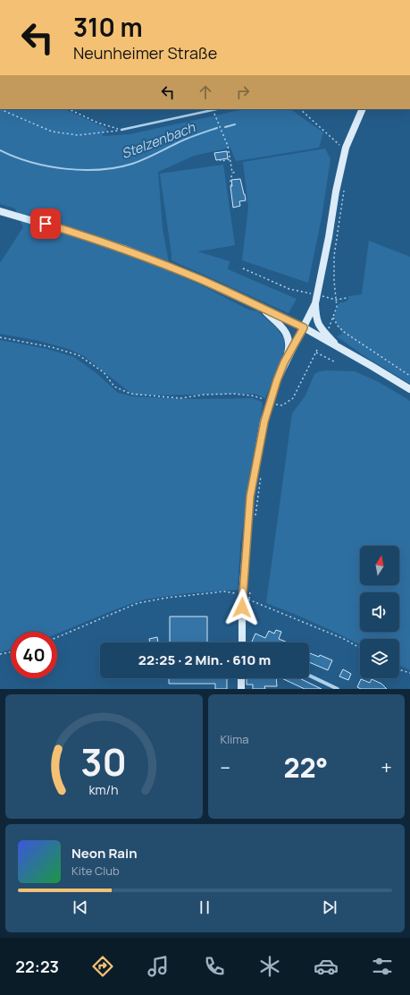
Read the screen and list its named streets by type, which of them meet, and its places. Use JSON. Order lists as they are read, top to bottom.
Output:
{
  "water": ["Stelzenbach"],
  "north": "top",
  "page": {
    "turn": ["310 m", "Neunheimer Straße"],
    "limit": "40",
    "trip": "22:25 · 2 Min. · 610 m",
    "tile": "Klima",
    "heat": ["−", "22°", "+"],
    "song": ["Neon Rain", "Kite Club"],
    "tabs": "22:23",
    "gauge": ["30", "km/h"]
  }
}
